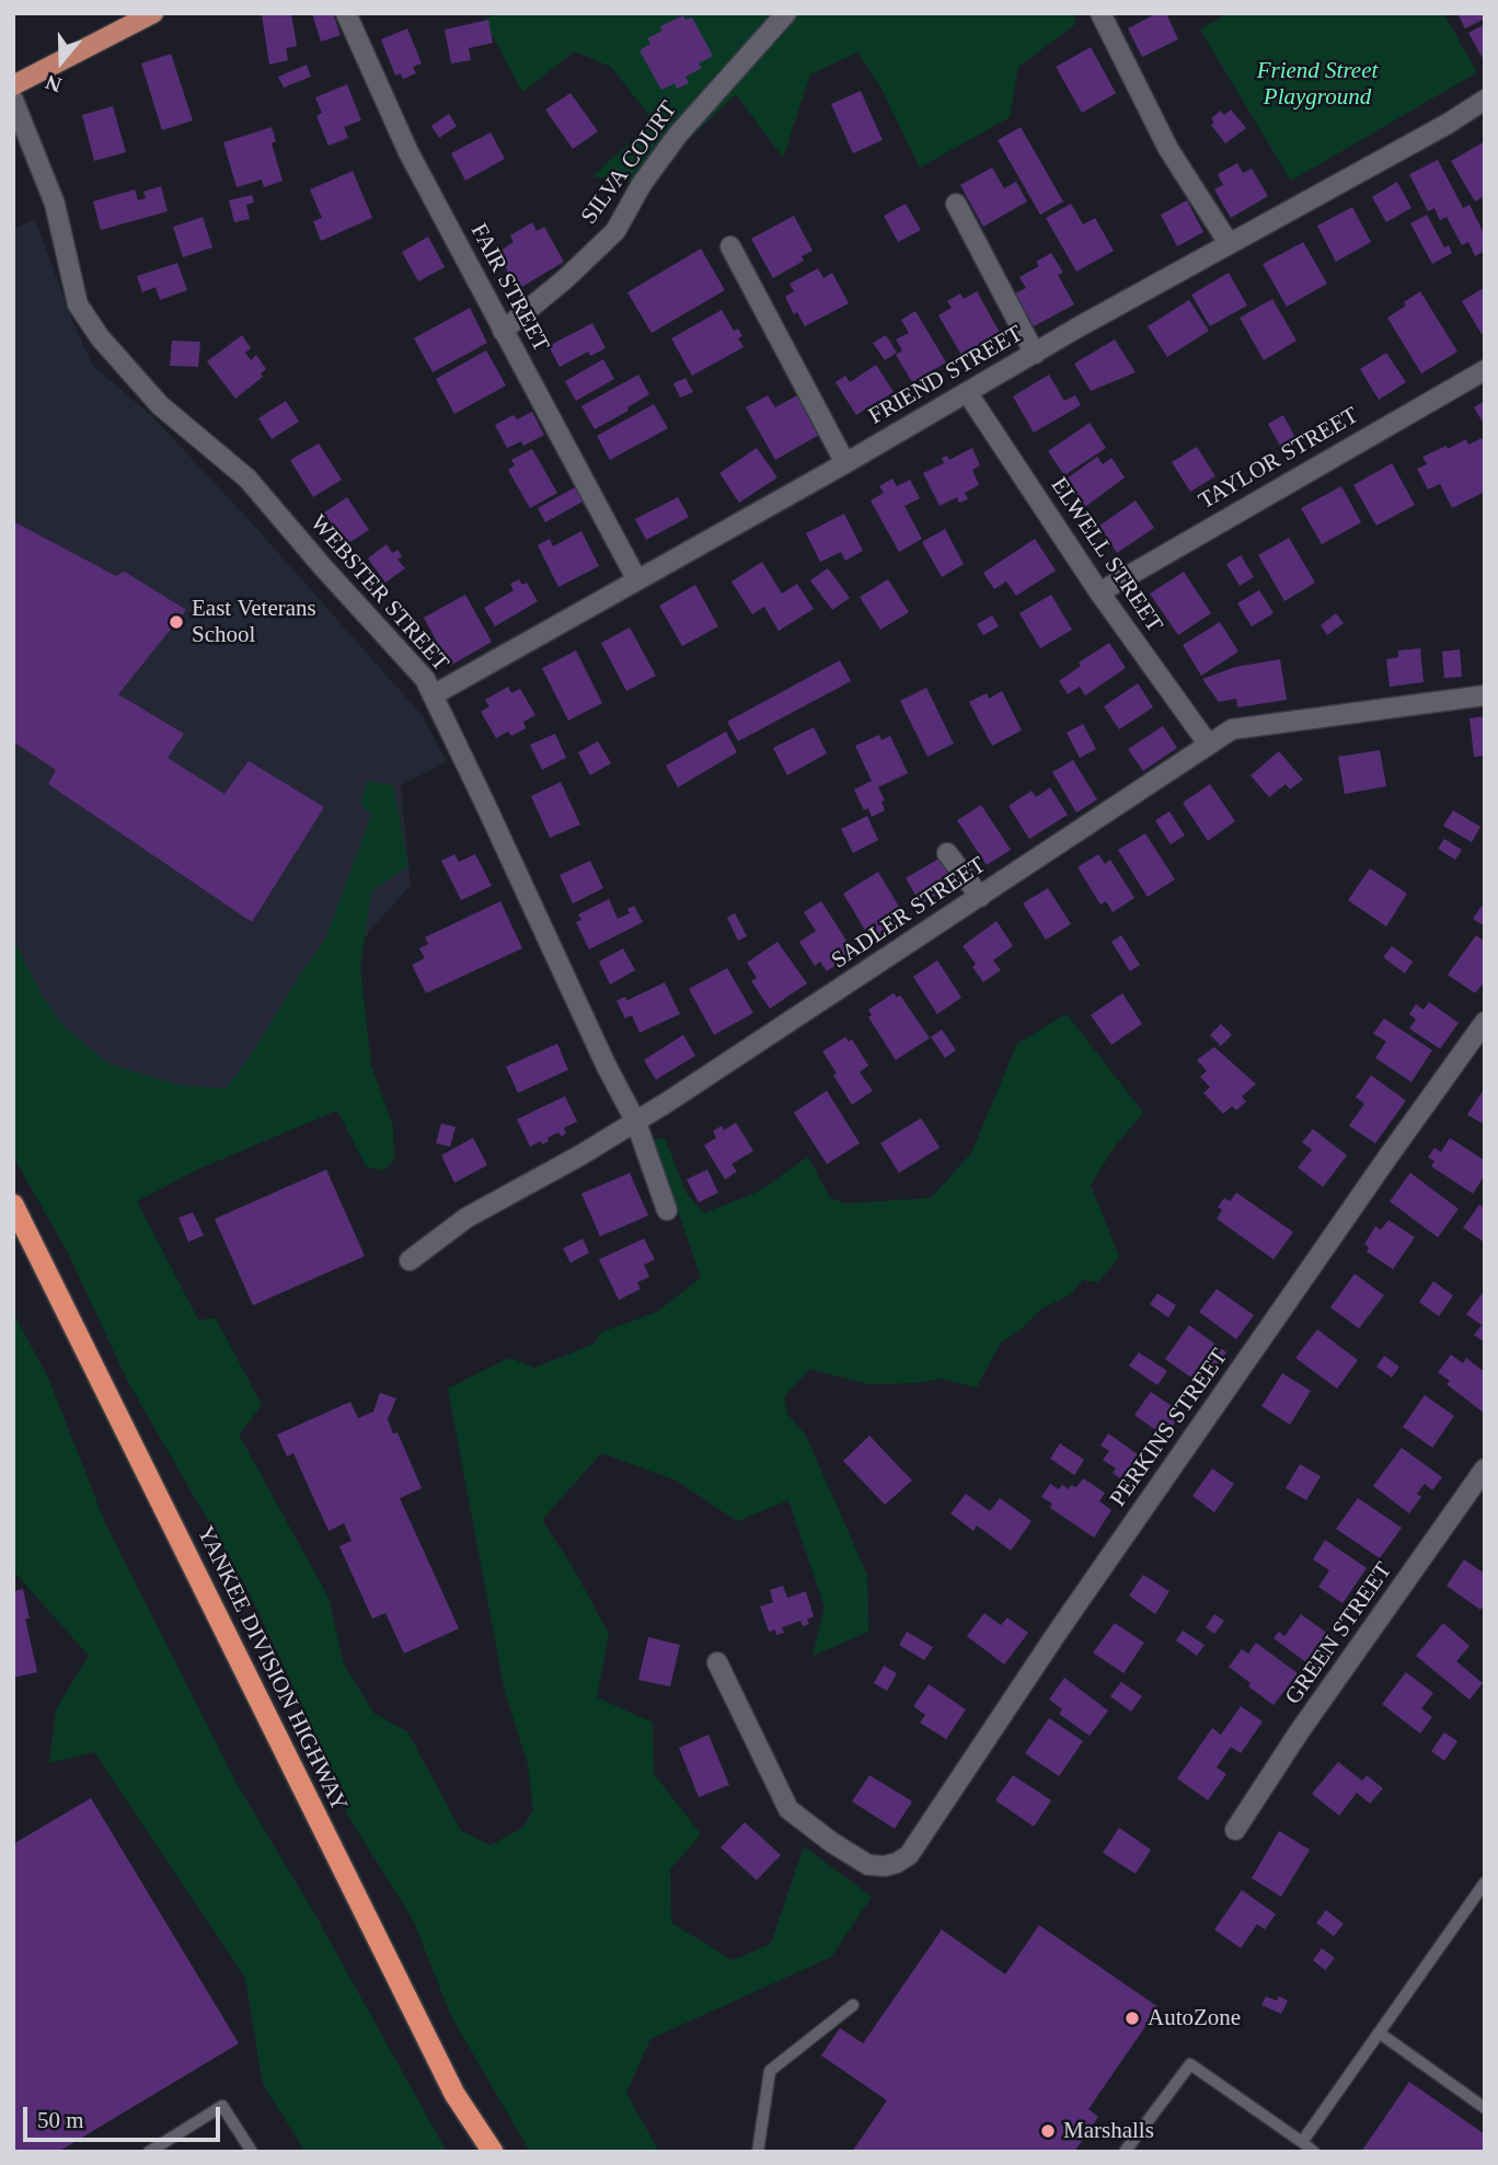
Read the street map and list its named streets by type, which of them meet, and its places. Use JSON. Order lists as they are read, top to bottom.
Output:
{
  "streets": {
    "highway": ["YANKEE DIVISION HIGHWAY"],
    "street": [
      "SILVA COURT",
      "FAIR STREET",
      "FRIEND STREET",
      "TAYLOR STREET",
      "ELWELL STREET",
      "WEBSTER STREET",
      "SADLER STREET",
      "PERKINS STREET",
      "GREEN STREET"
    ]
  },
  "crossings": [
    ["SILVA COURT", "FAIR STREET"],
    ["FAIR STREET", "FRIEND STREET"],
    ["FRIEND STREET", "ELWELL STREET"],
    ["FRIEND STREET", "WEBSTER STREET"],
    ["TAYLOR STREET", "ELWELL STREET"],
    ["ELWELL STREET", "SADLER STREET"],
    ["WEBSTER STREET", "SADLER STREET"]
  ],
  "parks": ["Friend Street Playground"],
  "places": ["East Veterans School", "AutoZone", "Marshalls"],
  "scale_bar": "50 m",
  "north": "bottom"
}
